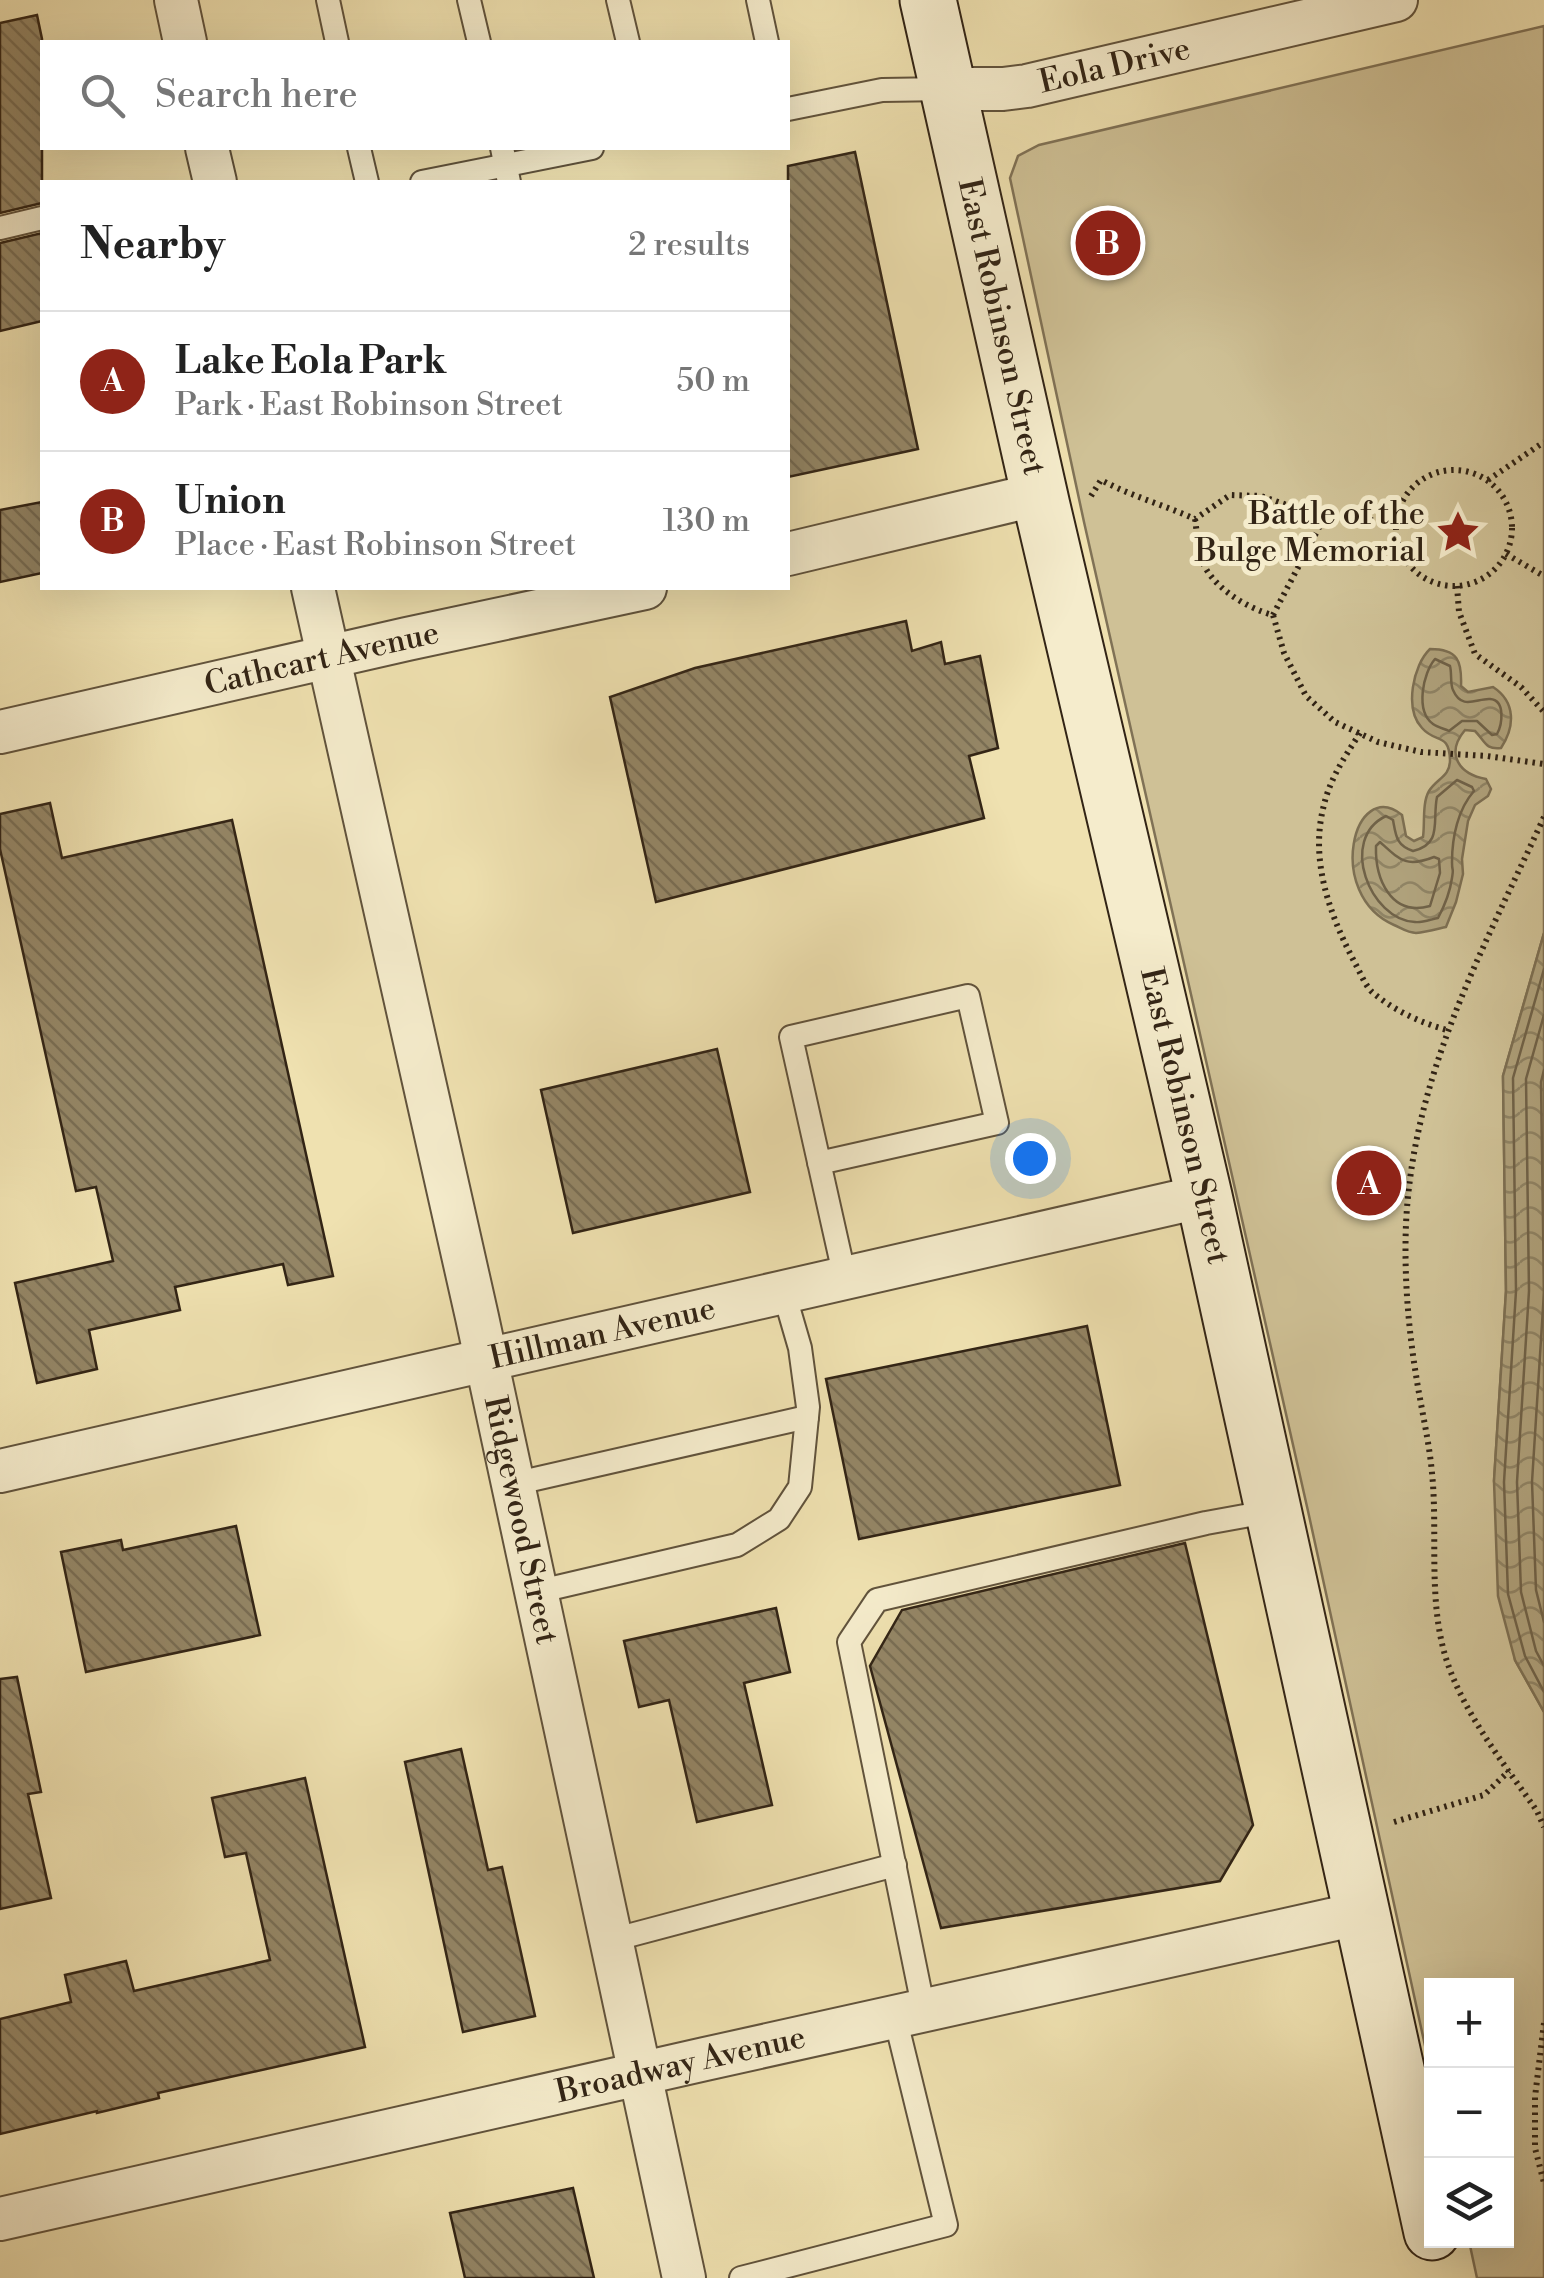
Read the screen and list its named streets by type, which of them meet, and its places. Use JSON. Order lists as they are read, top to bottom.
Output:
{
  "streets": {
    "main road": ["East Robinson Street"],
    "street": [
      "Eola Drive",
      "Cathcart Avenue",
      "Hillman Avenue",
      "Ridgewood Street",
      "Broadway Avenue"
    ]
  },
  "crossings": [
    ["Eola Drive", "East Robinson Street"],
    ["East Robinson Street", "Hillman Avenue"],
    ["East Robinson Street", "Broadway Avenue"],
    ["Cathcart Avenue", "Ridgewood Street"],
    ["Hillman Avenue", "Ridgewood Street"],
    ["Ridgewood Street", "Broadway Avenue"]
  ],
  "places": {
    "place": ["Battle of the Bulge Memorial"]
  },
  "page": {
    "search": "Search here",
    "heading": ["Nearby", "2 results"],
    "pins": ["B", "A"],
    "list": [
      {
        "mark": "A",
        "name": "Lake Eola Park",
        "note": "Park · East Robinson Street",
        "value": "50 m"
      },
      {
        "mark": "B",
        "name": "Union",
        "note": "Place · East Robinson Street",
        "value": "130 m"
      }
    ],
    "map_buttons": ["+", "−"]
  }
}
